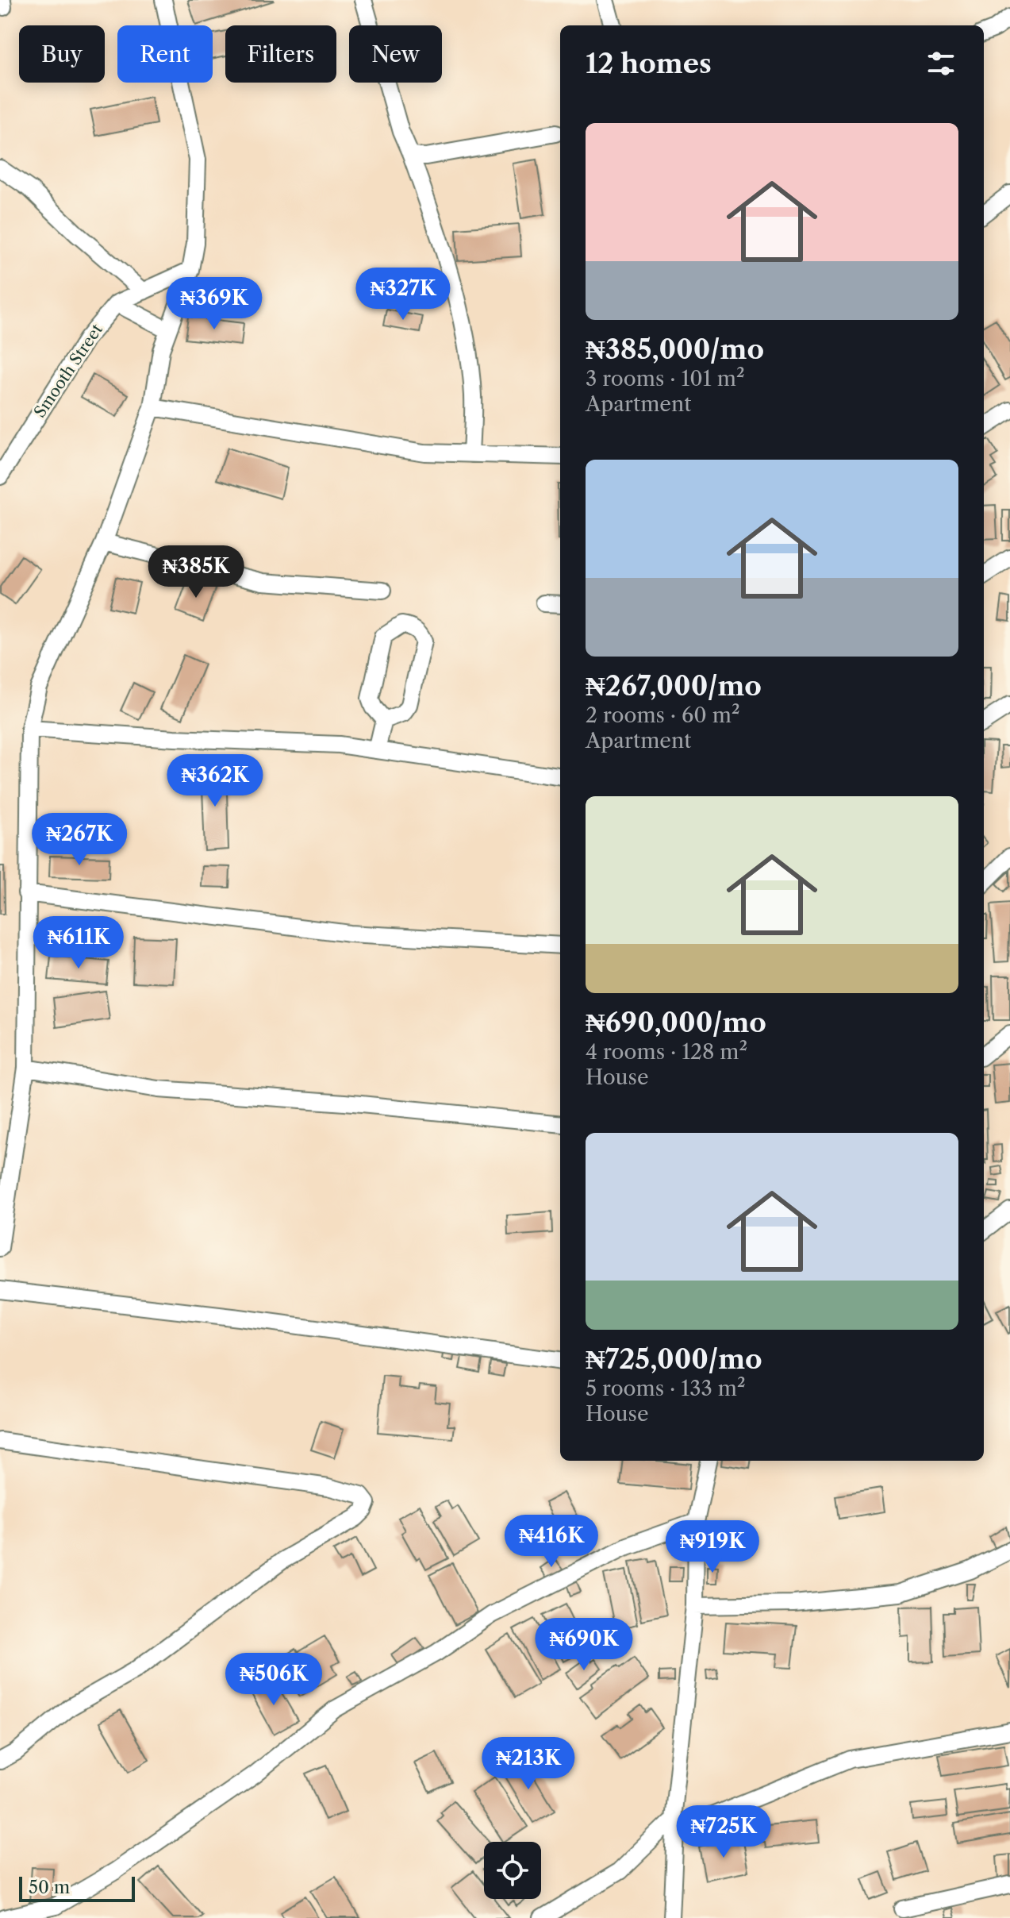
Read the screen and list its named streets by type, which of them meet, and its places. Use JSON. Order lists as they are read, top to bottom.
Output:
{
  "streets": {
    "street": ["Smooth Street"]
  },
  "scale_bar": "50 m",
  "page": {
    "chip": [
      "Buy",
      "Rent",
      "Filters",
      "New"
    ],
    "heading": "12 homes",
    "list": [
      {
        "name": "₦385,000/mo",
        "note": "3 rooms · 101 m² · Apartment"
      },
      {
        "name": "₦267,000/mo",
        "note": "2 rooms · 60 m² · Apartment"
      },
      {
        "name": "₦690,000/mo",
        "note": "4 rooms · 128 m² · House"
      },
      {
        "name": "₦725,000/mo",
        "note": "5 rooms · 133 m² · House"
      }
    ],
    "price": [
      "₦327K",
      "₦369K",
      "₦385K",
      "₦362K",
      "₦267K",
      "₦611K",
      "₦416K",
      "₦919K",
      "₦690K",
      "₦506K",
      "₦213K",
      "₦725K"
    ],
    "scale": "50 m"
  }
}
